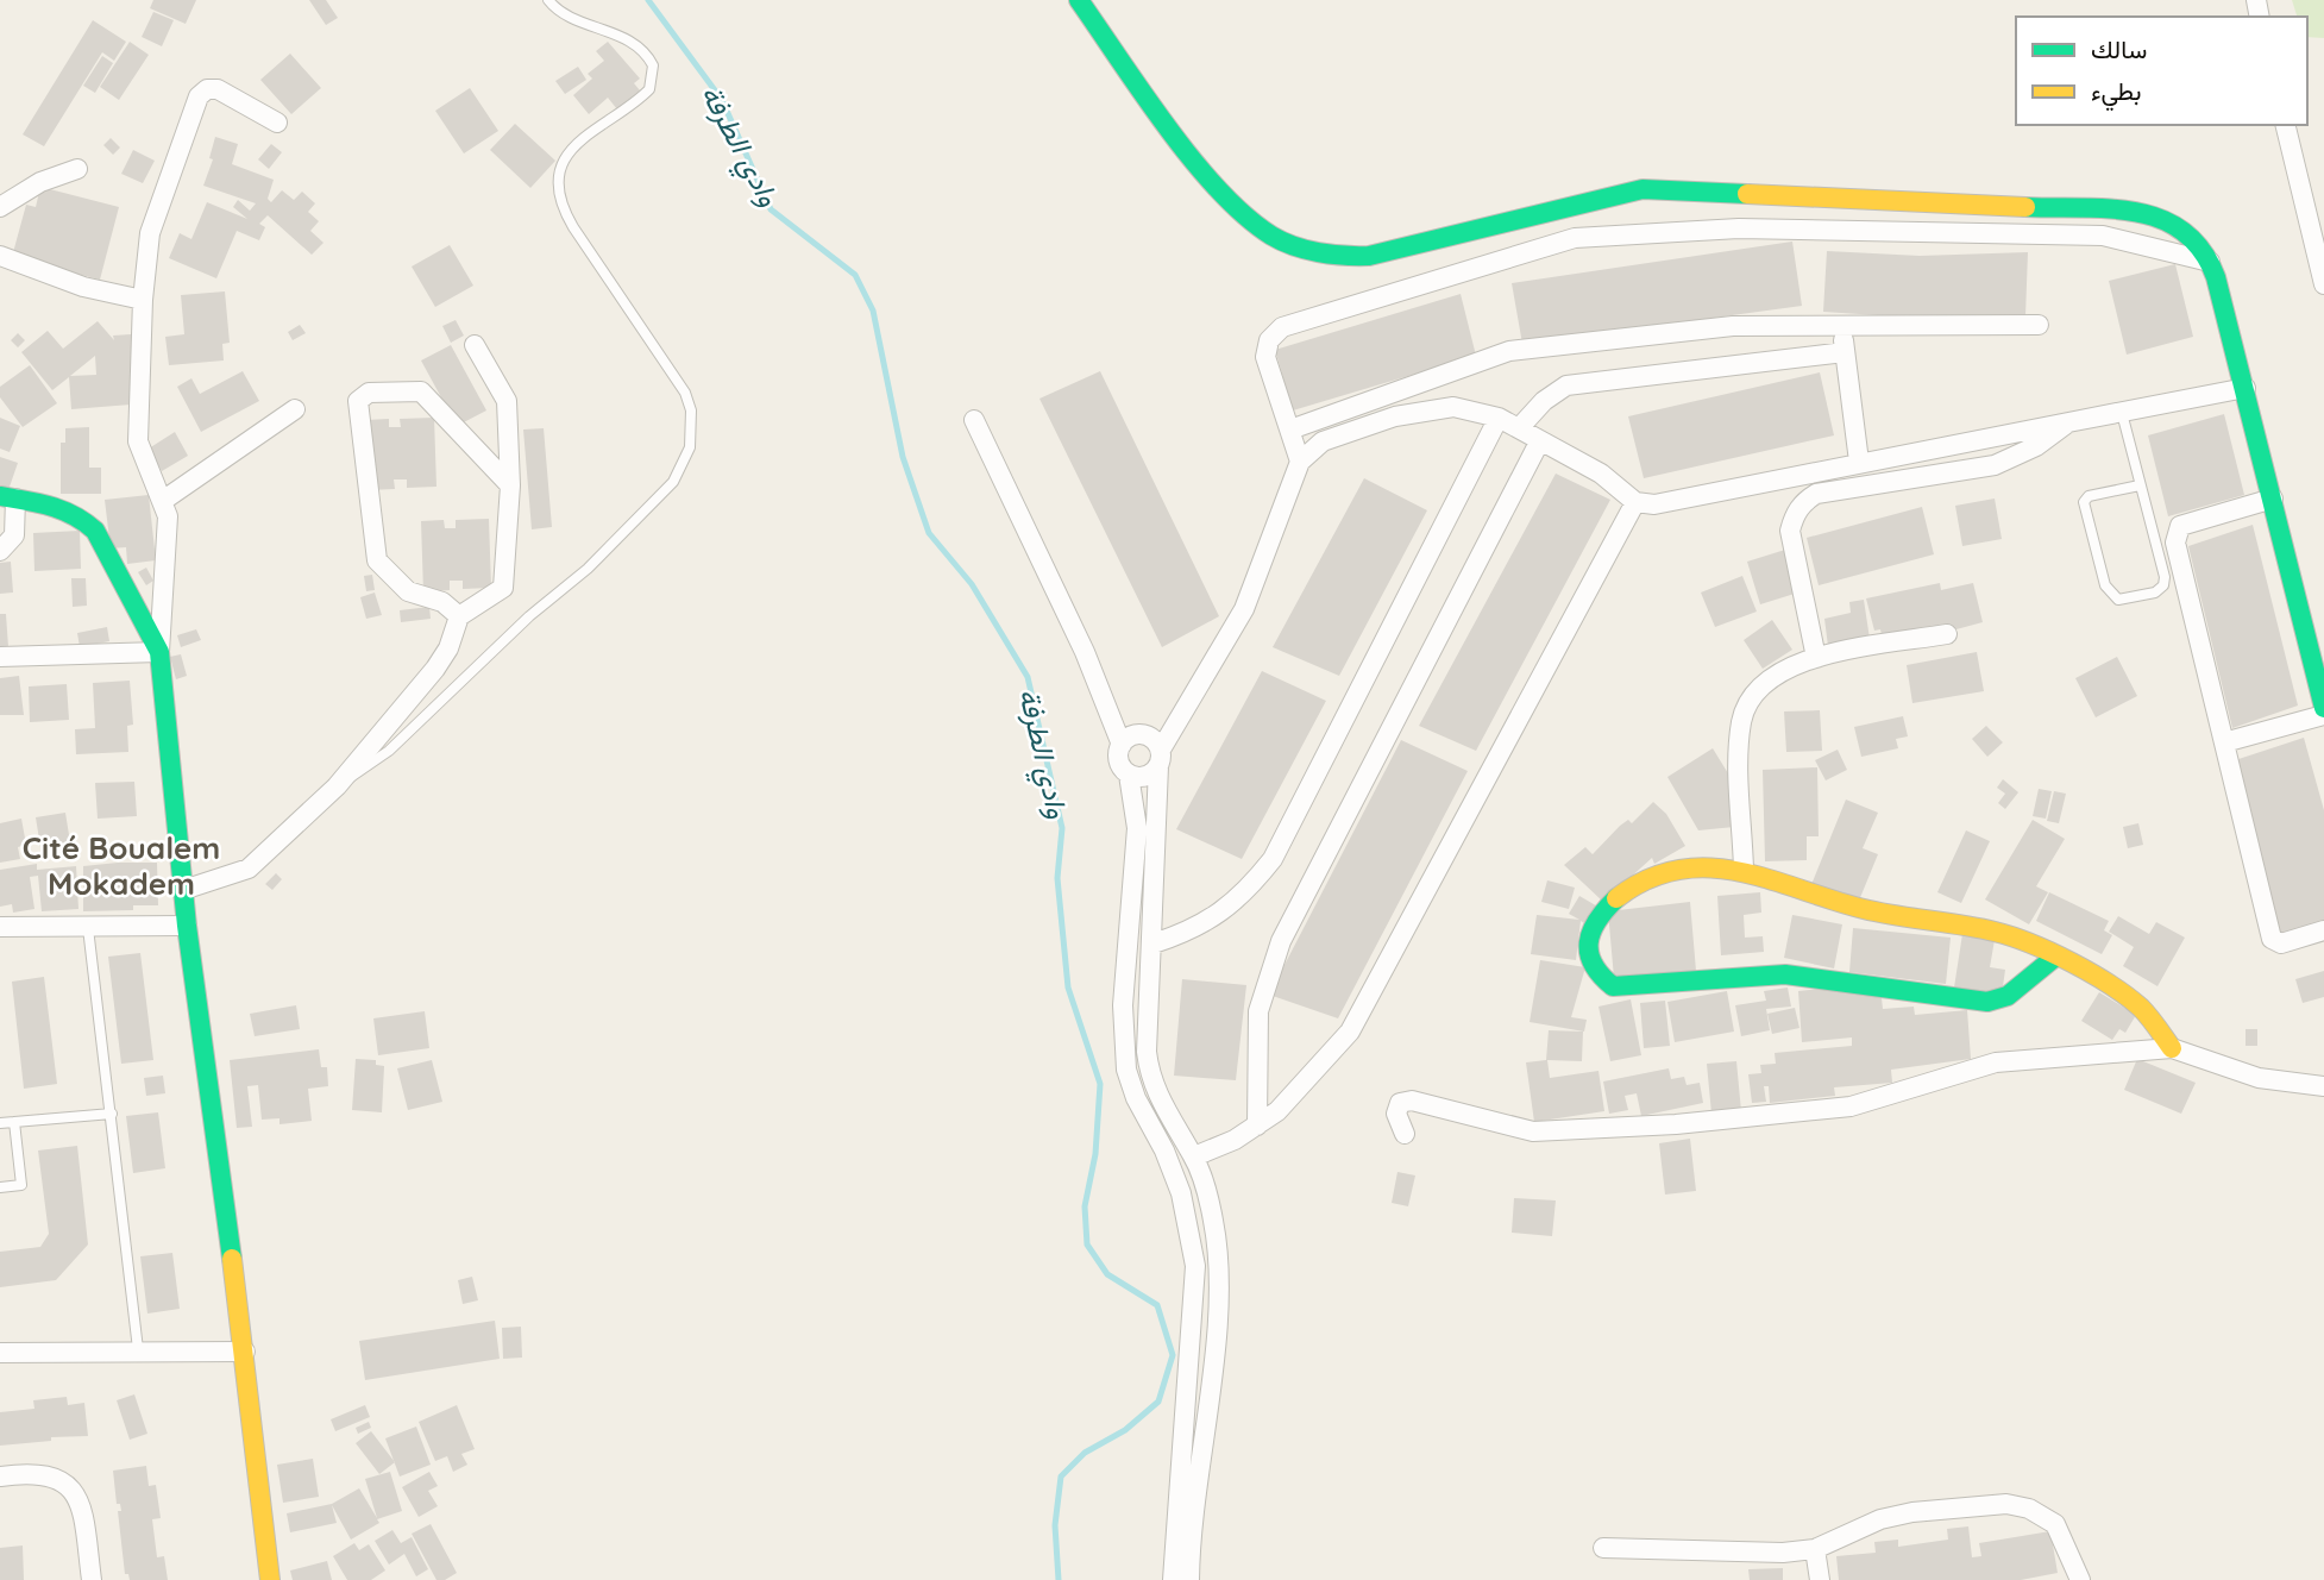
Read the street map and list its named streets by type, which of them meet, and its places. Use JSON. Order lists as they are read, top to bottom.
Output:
{
  "districts": ["Cité Boualem Mokadem"],
  "water": ["وادي الطرفة"],
  "legend": ["سالك", "بطيء"]
}
